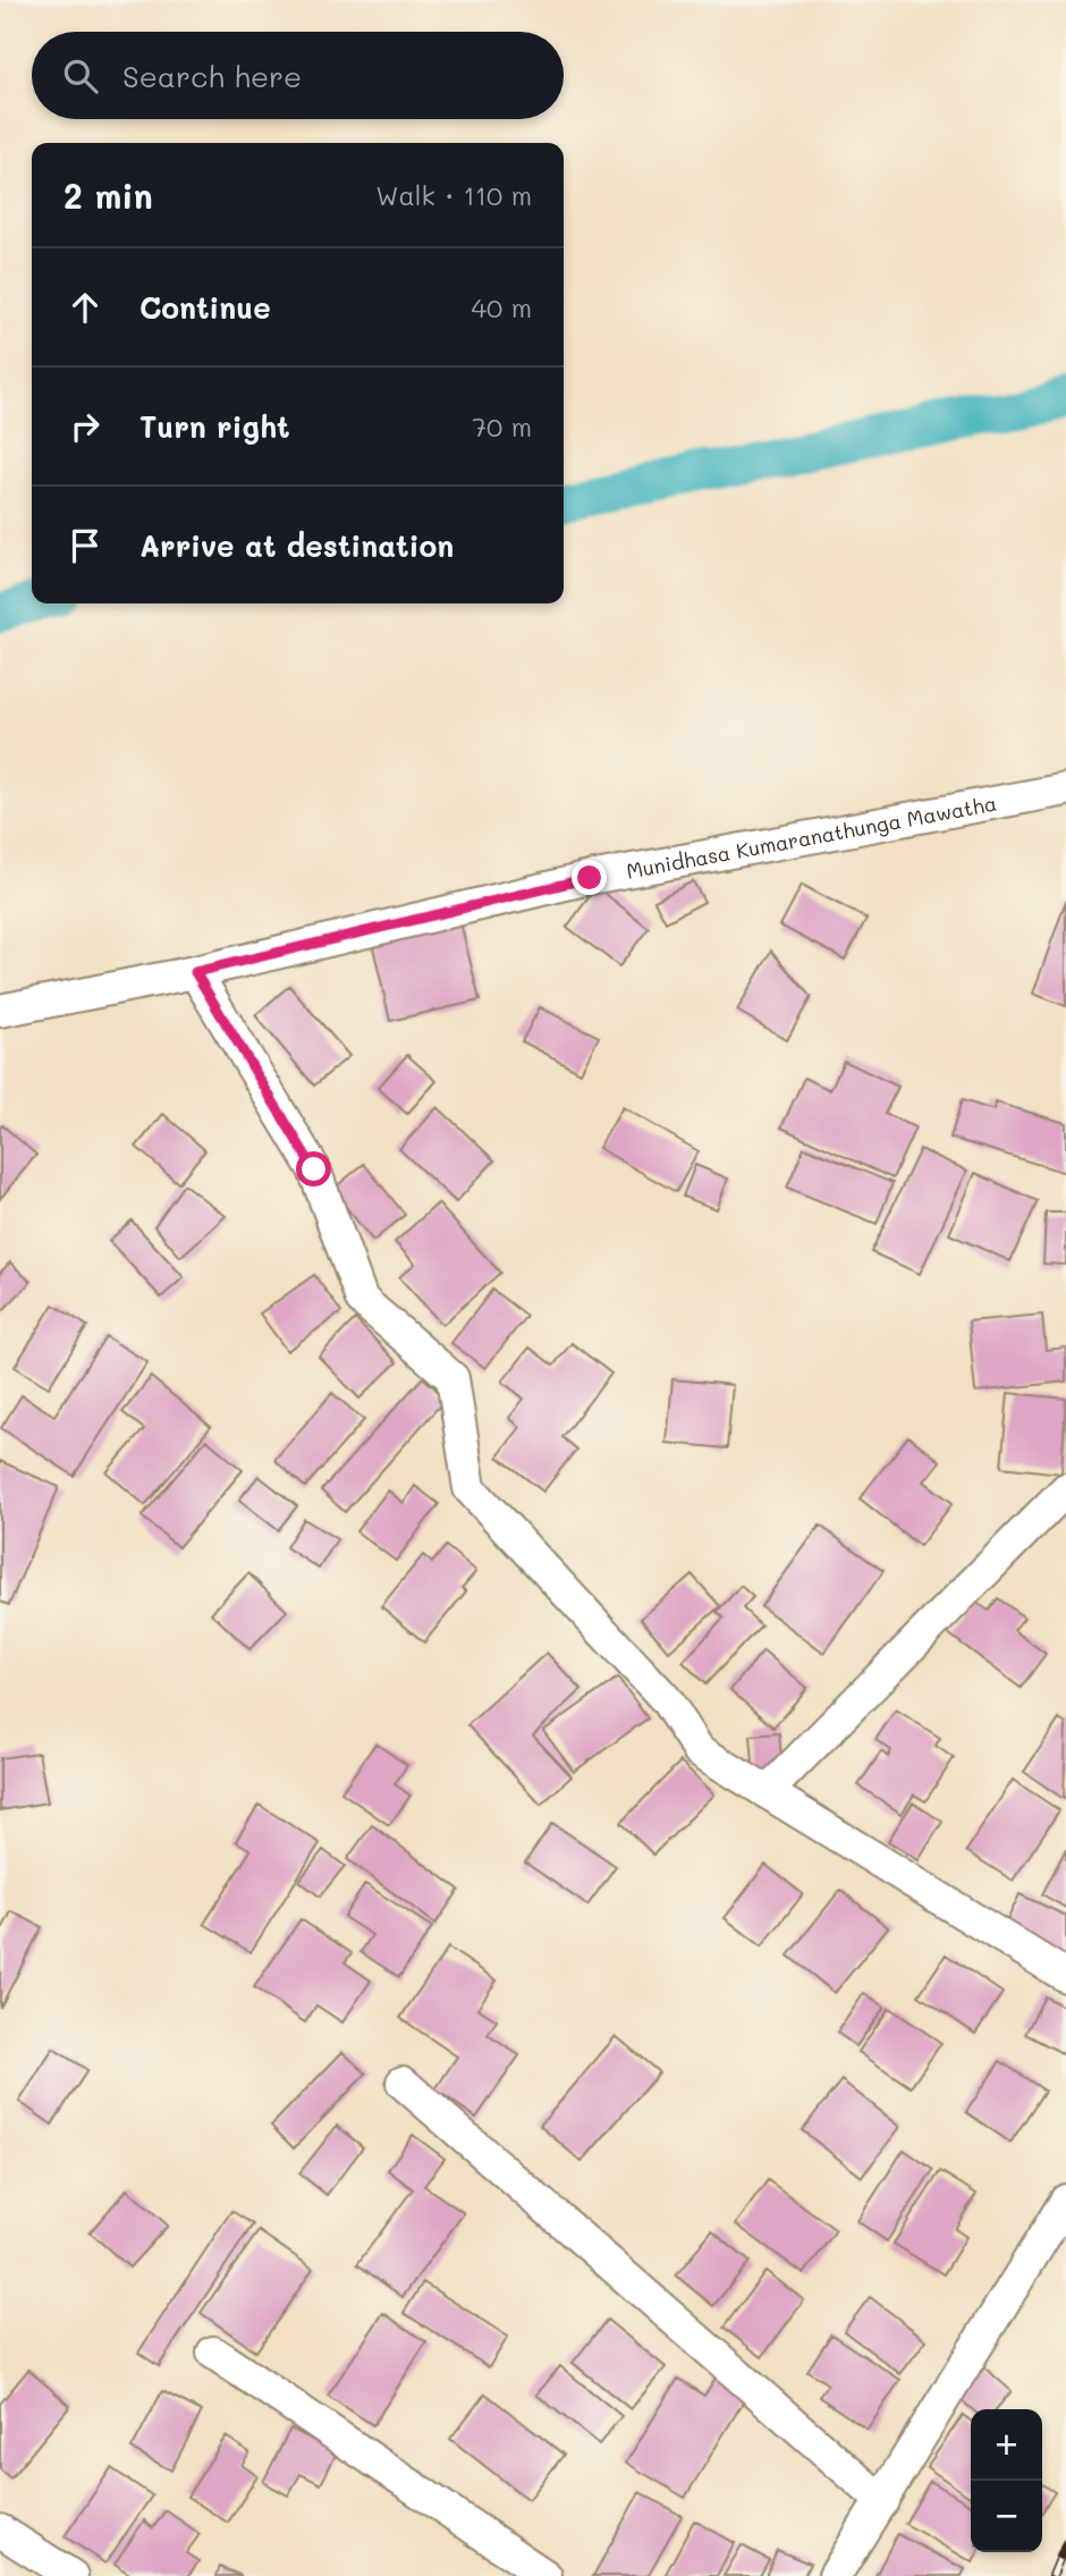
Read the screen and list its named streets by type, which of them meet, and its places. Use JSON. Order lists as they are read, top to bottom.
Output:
{
  "streets": {
    "street": ["Munidhasa Kumaranathunga Mawatha"]
  },
  "page": {
    "search": "Search here",
    "heading": ["2 min", "Walk · 110 m"],
    "list": [
      ["Continue", "40 m"],
      ["Turn right", "70 m"],
      "Arrive at destination"
    ],
    "map_buttons": ["+", "−"]
  }
}
